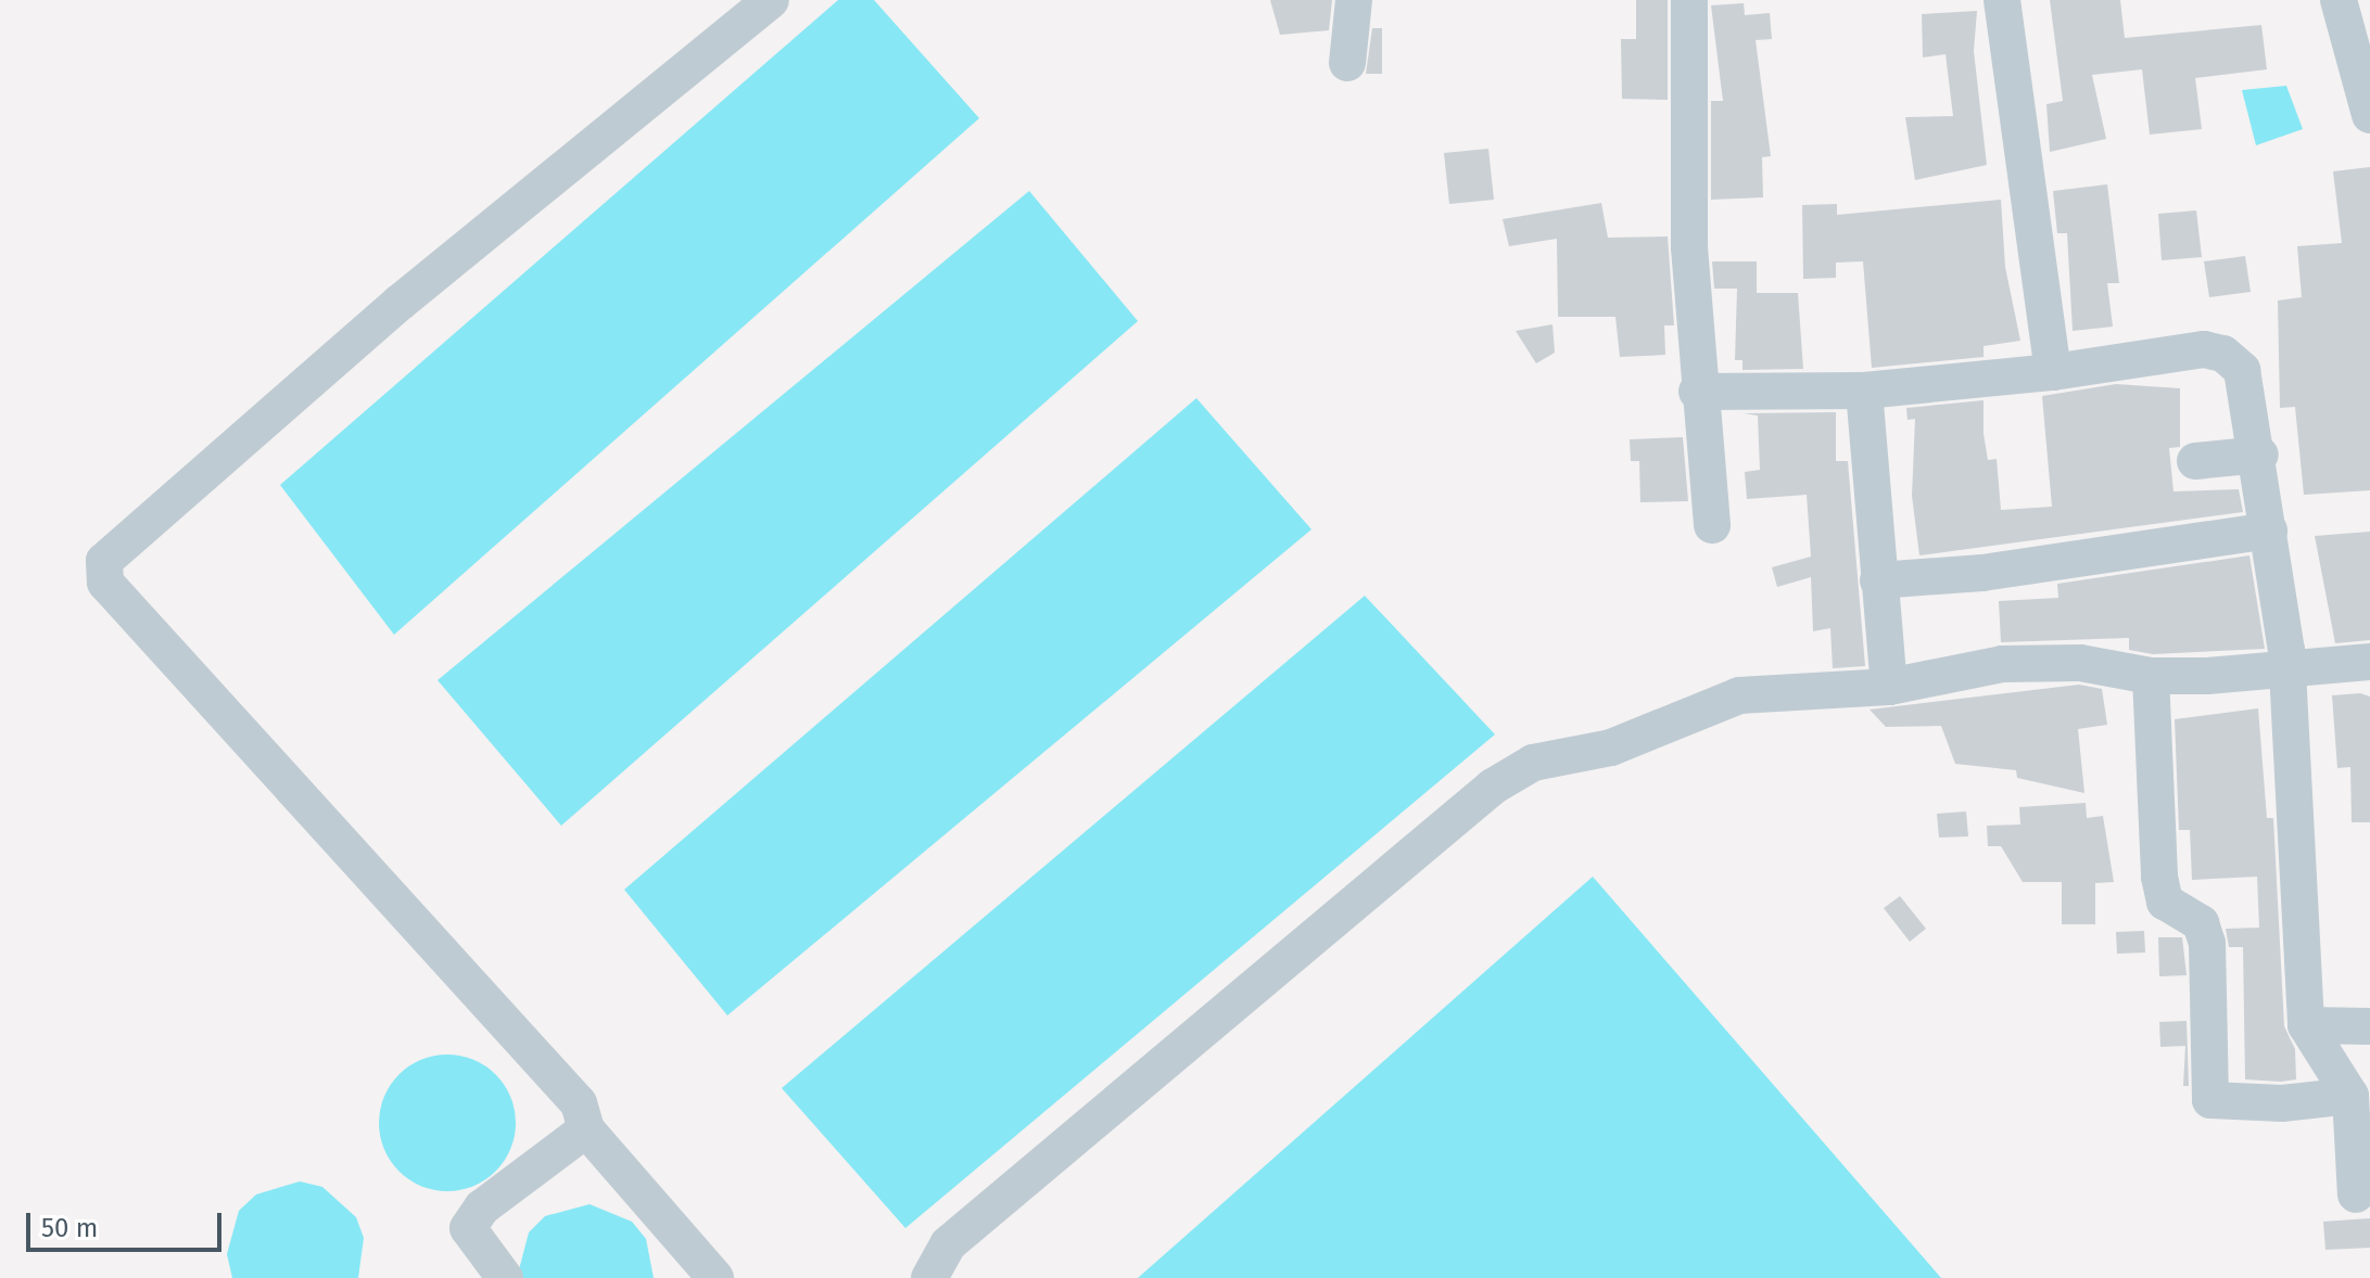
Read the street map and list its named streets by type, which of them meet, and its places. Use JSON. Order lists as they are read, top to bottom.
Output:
{
  "scale_bar": "50 m"
}
